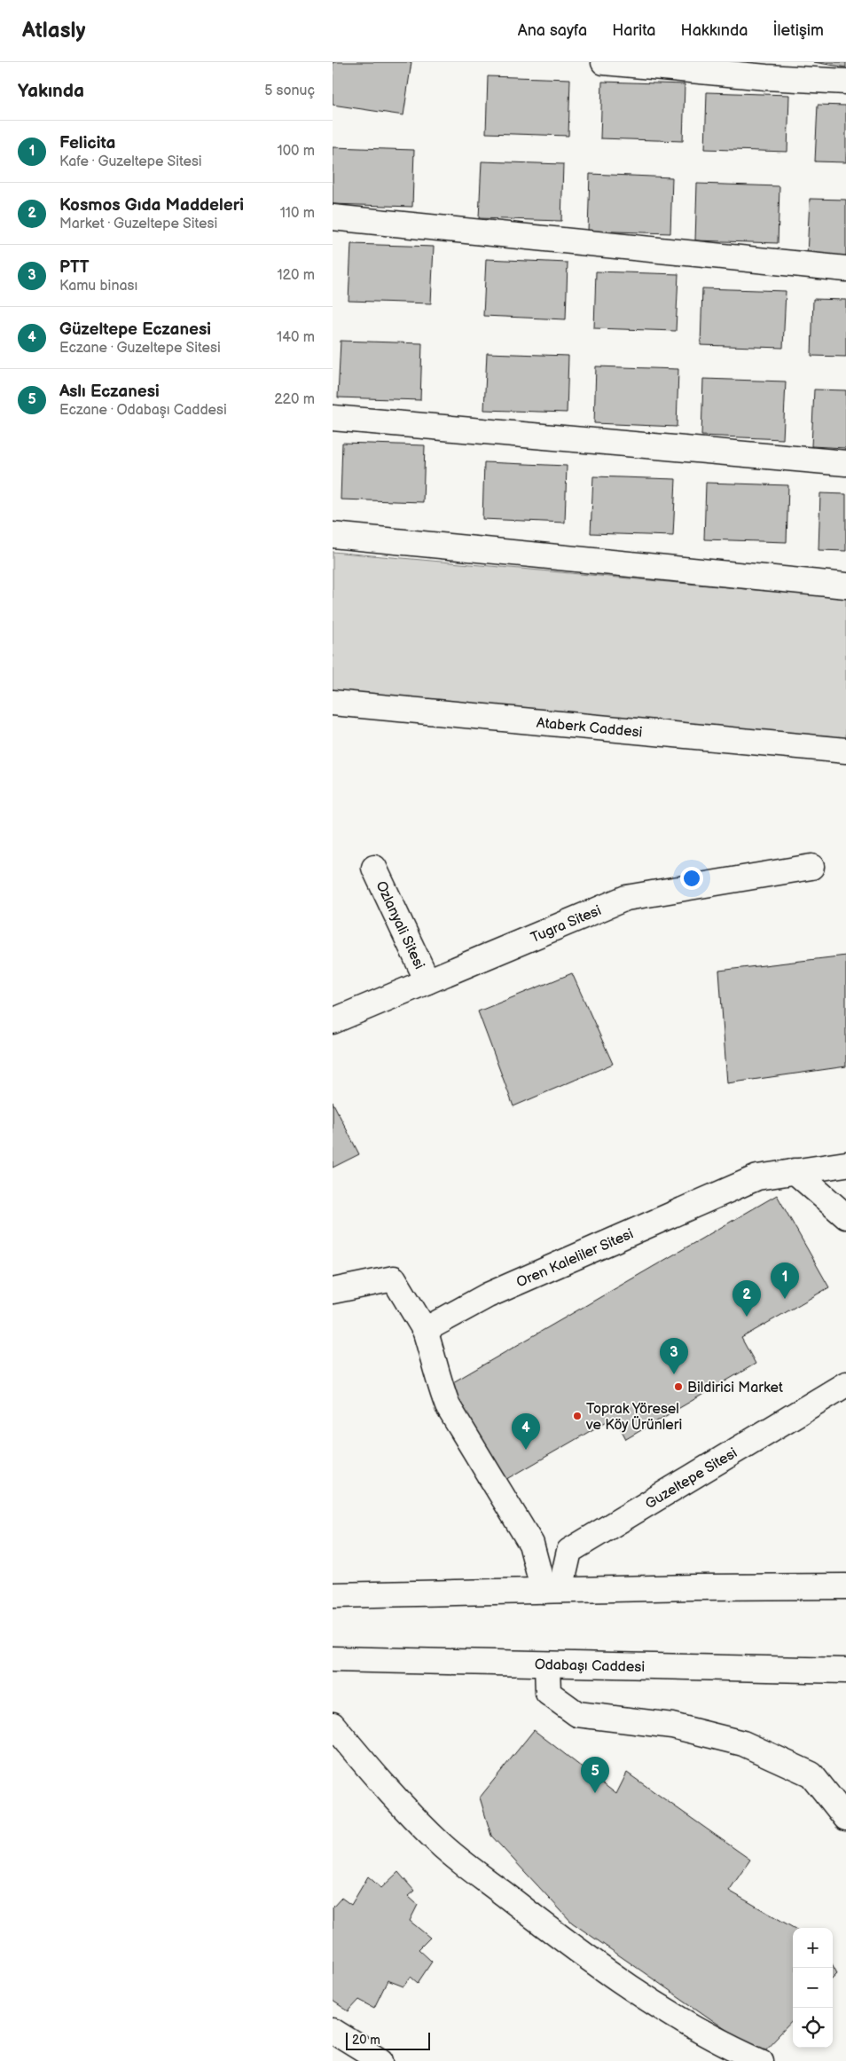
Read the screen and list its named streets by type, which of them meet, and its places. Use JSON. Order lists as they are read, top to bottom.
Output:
{
  "streets": {
    "street": [
      "Ataberk Caddesi",
      "Tugra Sitesi",
      "Ozlanyali Sitesi",
      "Oren Kaleliler Sitesi",
      "Guzeltepe Sitesi",
      "Odabaşı Caddesi"
    ]
  },
  "crossings": [
    ["Tugra Sitesi", "Ozlanyali Sitesi"]
  ],
  "places": ["Bildirici Market", "Toprak Yöresel ve Köy Ürünleri"],
  "scale_bar": "20 m",
  "page": {
    "header": "Atlasly",
    "nav": [
      "Ana sayfa",
      "Harita",
      "Hakkında",
      "İletişim"
    ],
    "heading": ["Yakında", "5 sonuç"],
    "list": [
      {
        "mark": "1",
        "name": "Felicita",
        "note": "Kafe · Guzeltepe Sitesi",
        "value": "100 m"
      },
      {
        "mark": "2",
        "name": "Kosmos Gıda Maddeleri",
        "note": "Market · Guzeltepe Sitesi",
        "value": "110 m"
      },
      {
        "mark": "3",
        "name": "PTT",
        "note": "Kamu binası",
        "value": "120 m"
      },
      {
        "mark": "4",
        "name": "Güzeltepe Eczanesi",
        "note": "Eczane · Guzeltepe Sitesi",
        "value": "140 m"
      },
      {
        "mark": "5",
        "name": "Aslı Eczanesi",
        "note": "Eczane · Odabaşı Caddesi",
        "value": "220 m"
      }
    ],
    "pins": [
      "1",
      "2",
      "3",
      "4",
      "5"
    ],
    "map_buttons": ["+", "−"],
    "scale": "20 m"
  }
}
